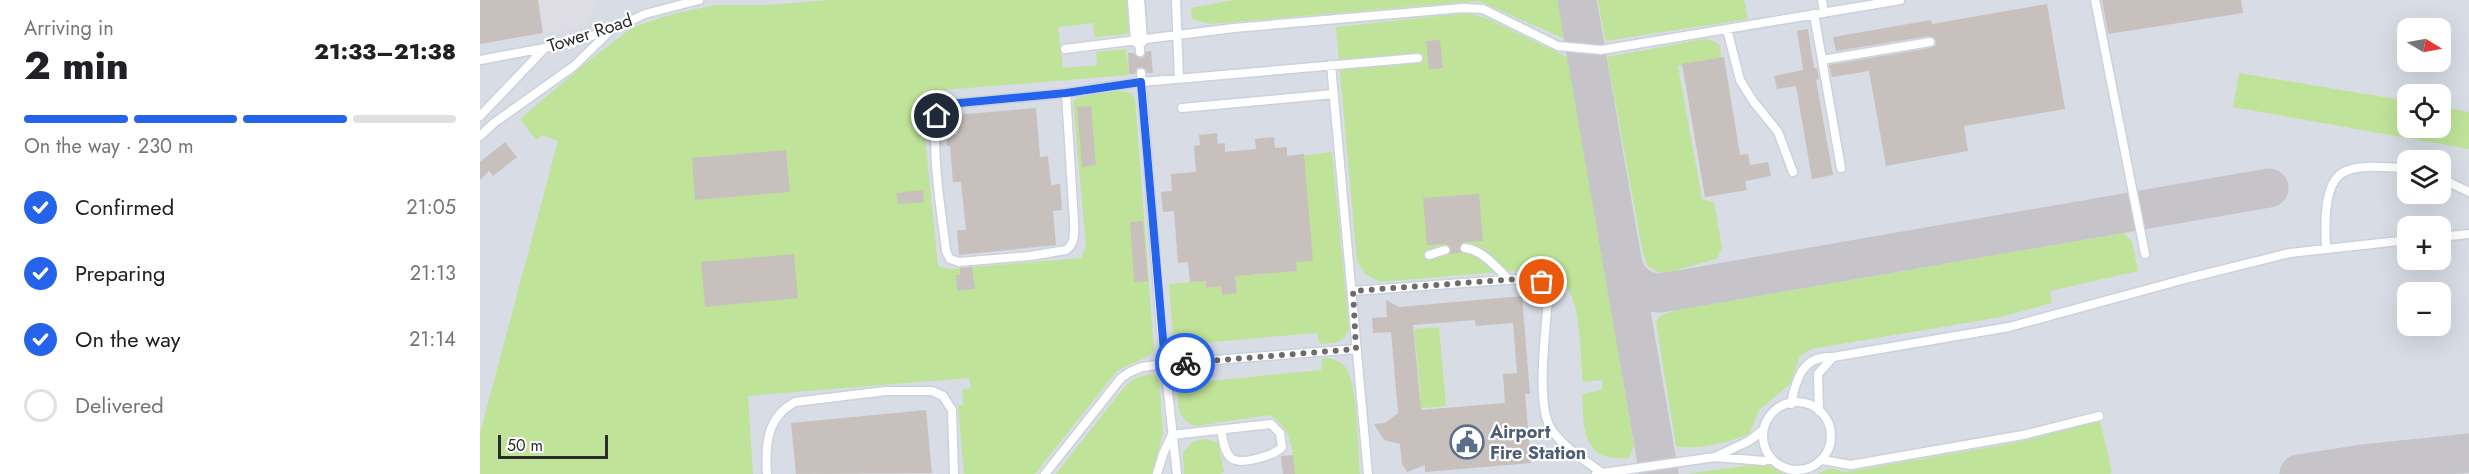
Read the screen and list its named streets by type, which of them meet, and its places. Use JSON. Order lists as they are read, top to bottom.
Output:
{
  "streets": {
    "lane": ["Tower Road"]
  },
  "places": {
    "public building": ["Airport Fire Station"]
  },
  "scale_bar": "50 m",
  "north": "right",
  "page": {
    "heading": ["2 min", "Arriving in", "21:33–21:38"],
    "map_buttons": ["+", "−"],
    "bar": "On the way · 230 m",
    "list": [
      ["Confirmed", "21:05"],
      ["Preparing", "21:13"],
      ["On the way", "21:14"],
      "Delivered"
    ],
    "scale": "50 m"
  }
}
